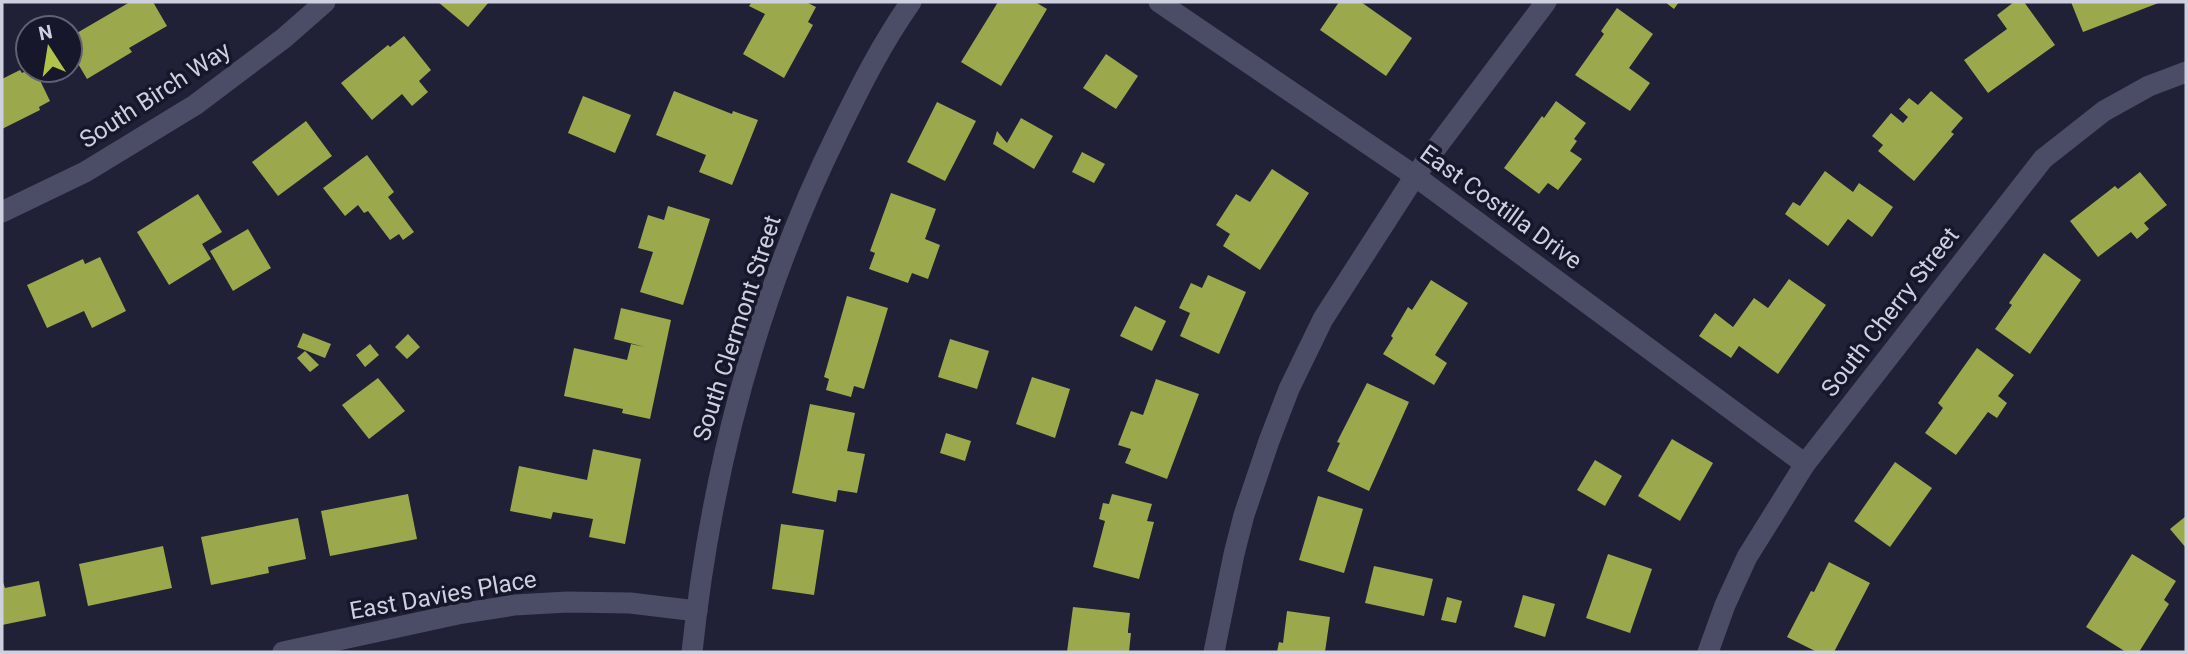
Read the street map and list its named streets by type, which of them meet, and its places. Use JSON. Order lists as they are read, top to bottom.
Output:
{
  "streets": {
    "street": [
      "South Birch Way",
      "East Costilla Drive",
      "South Cherry Street",
      "South Clermont Street",
      "East Davies Place"
    ]
  },
  "crossings": [
    ["East Costilla Drive", "South Cherry Street"],
    ["South Clermont Street", "East Davies Place"]
  ],
  "north": "top"
}
